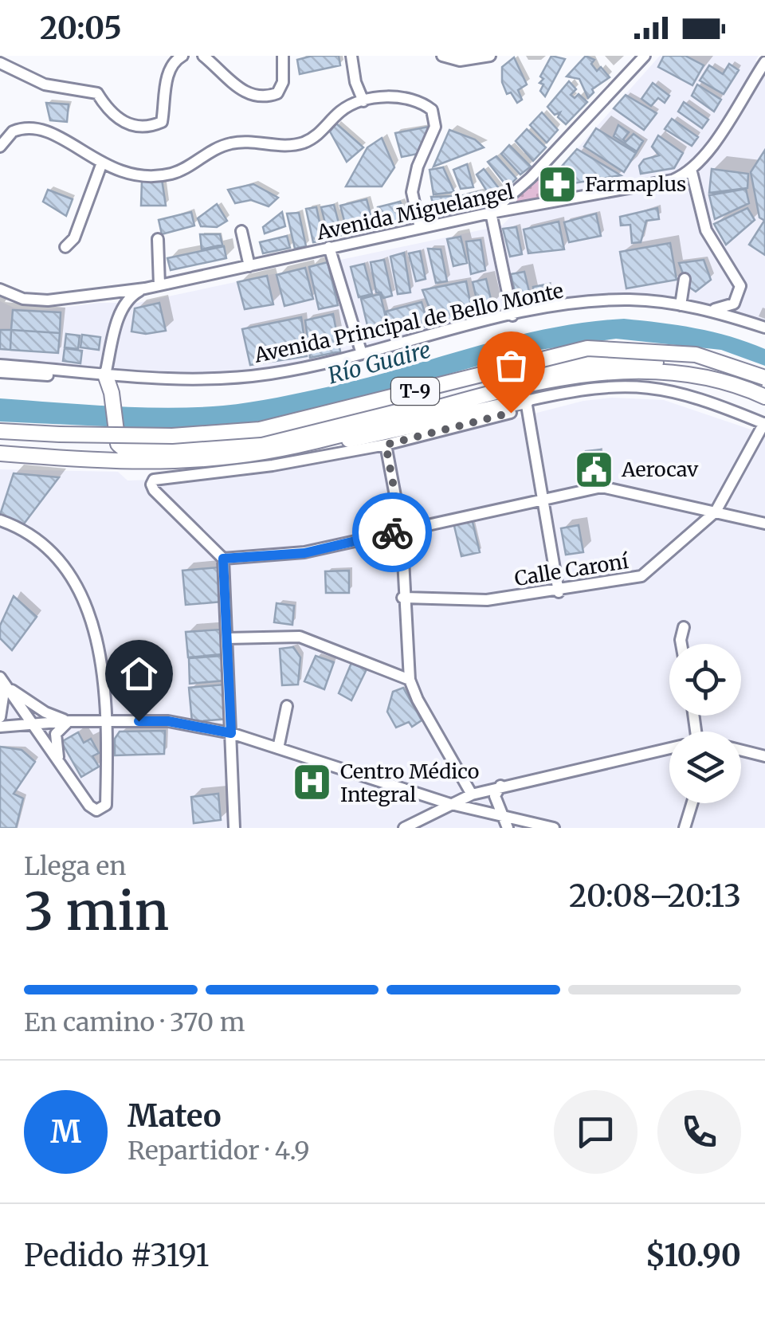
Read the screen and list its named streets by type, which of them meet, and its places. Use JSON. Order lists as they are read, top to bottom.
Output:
{
  "streets": {
    "highway": ["T-9"],
    "street": ["Avenida Miguelangel", "Avenida Principal de Bello Monte", "Calle Caroní"]
  },
  "water": ["Río Guaire"],
  "places": {
    "pharmacy": ["Farmaplus"],
    "public building": ["Aerocav"],
    "hospital": ["Centro Médico Integral"]
  },
  "page": {
    "status": "20:05",
    "heading": ["3 min", "Llega en", "20:08–20:13"],
    "panel": [
      "Mateo",
      "Repartidor · 4.9",
      "Pedido #3191",
      "$10.90"
    ],
    "bar": "En camino · 370 m",
    "round": "M"
  }
}
